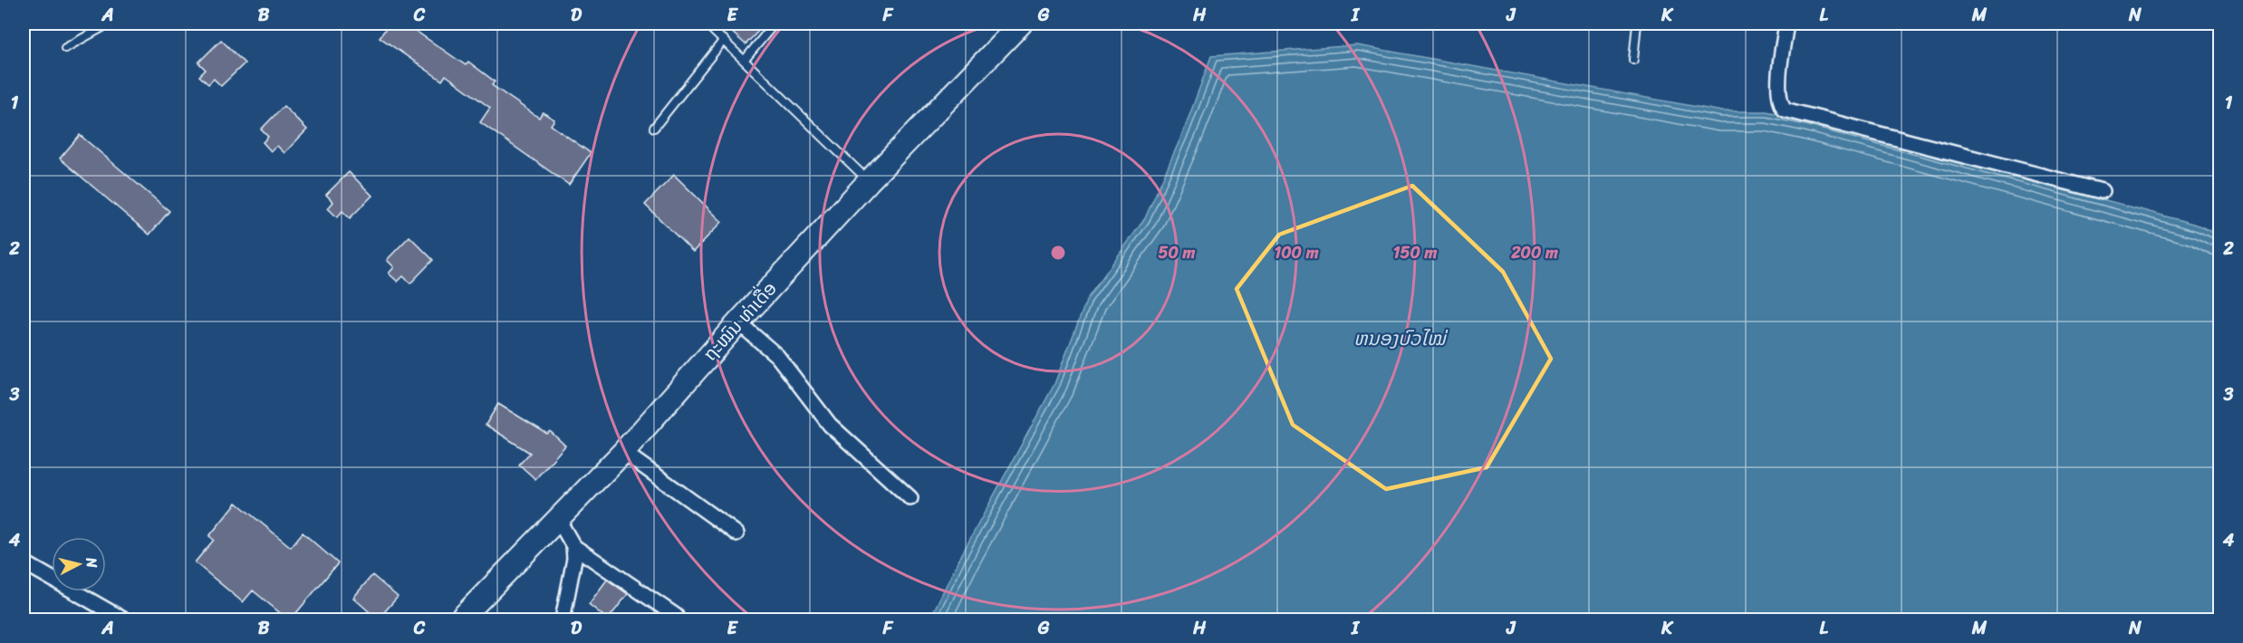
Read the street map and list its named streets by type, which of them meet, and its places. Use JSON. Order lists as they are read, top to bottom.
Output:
{
  "streets": {
    "main road": ["ຖະໝົນ ທ່າເດື່ອ"]
  },
  "water": ["ຫນອງບົວໄໝ່"],
  "north": "right",
  "grid": {
    "columns": [
      "A",
      "B",
      "C",
      "D",
      "E",
      "F",
      "G",
      "H",
      "I",
      "J",
      "K",
      "L",
      "M",
      "N"
    ],
    "rows": [
      "1",
      "2",
      "3",
      "4"
    ]
  },
  "rings": [
    "50 m",
    "100 m",
    "150 m",
    "200 m"
  ]
}
